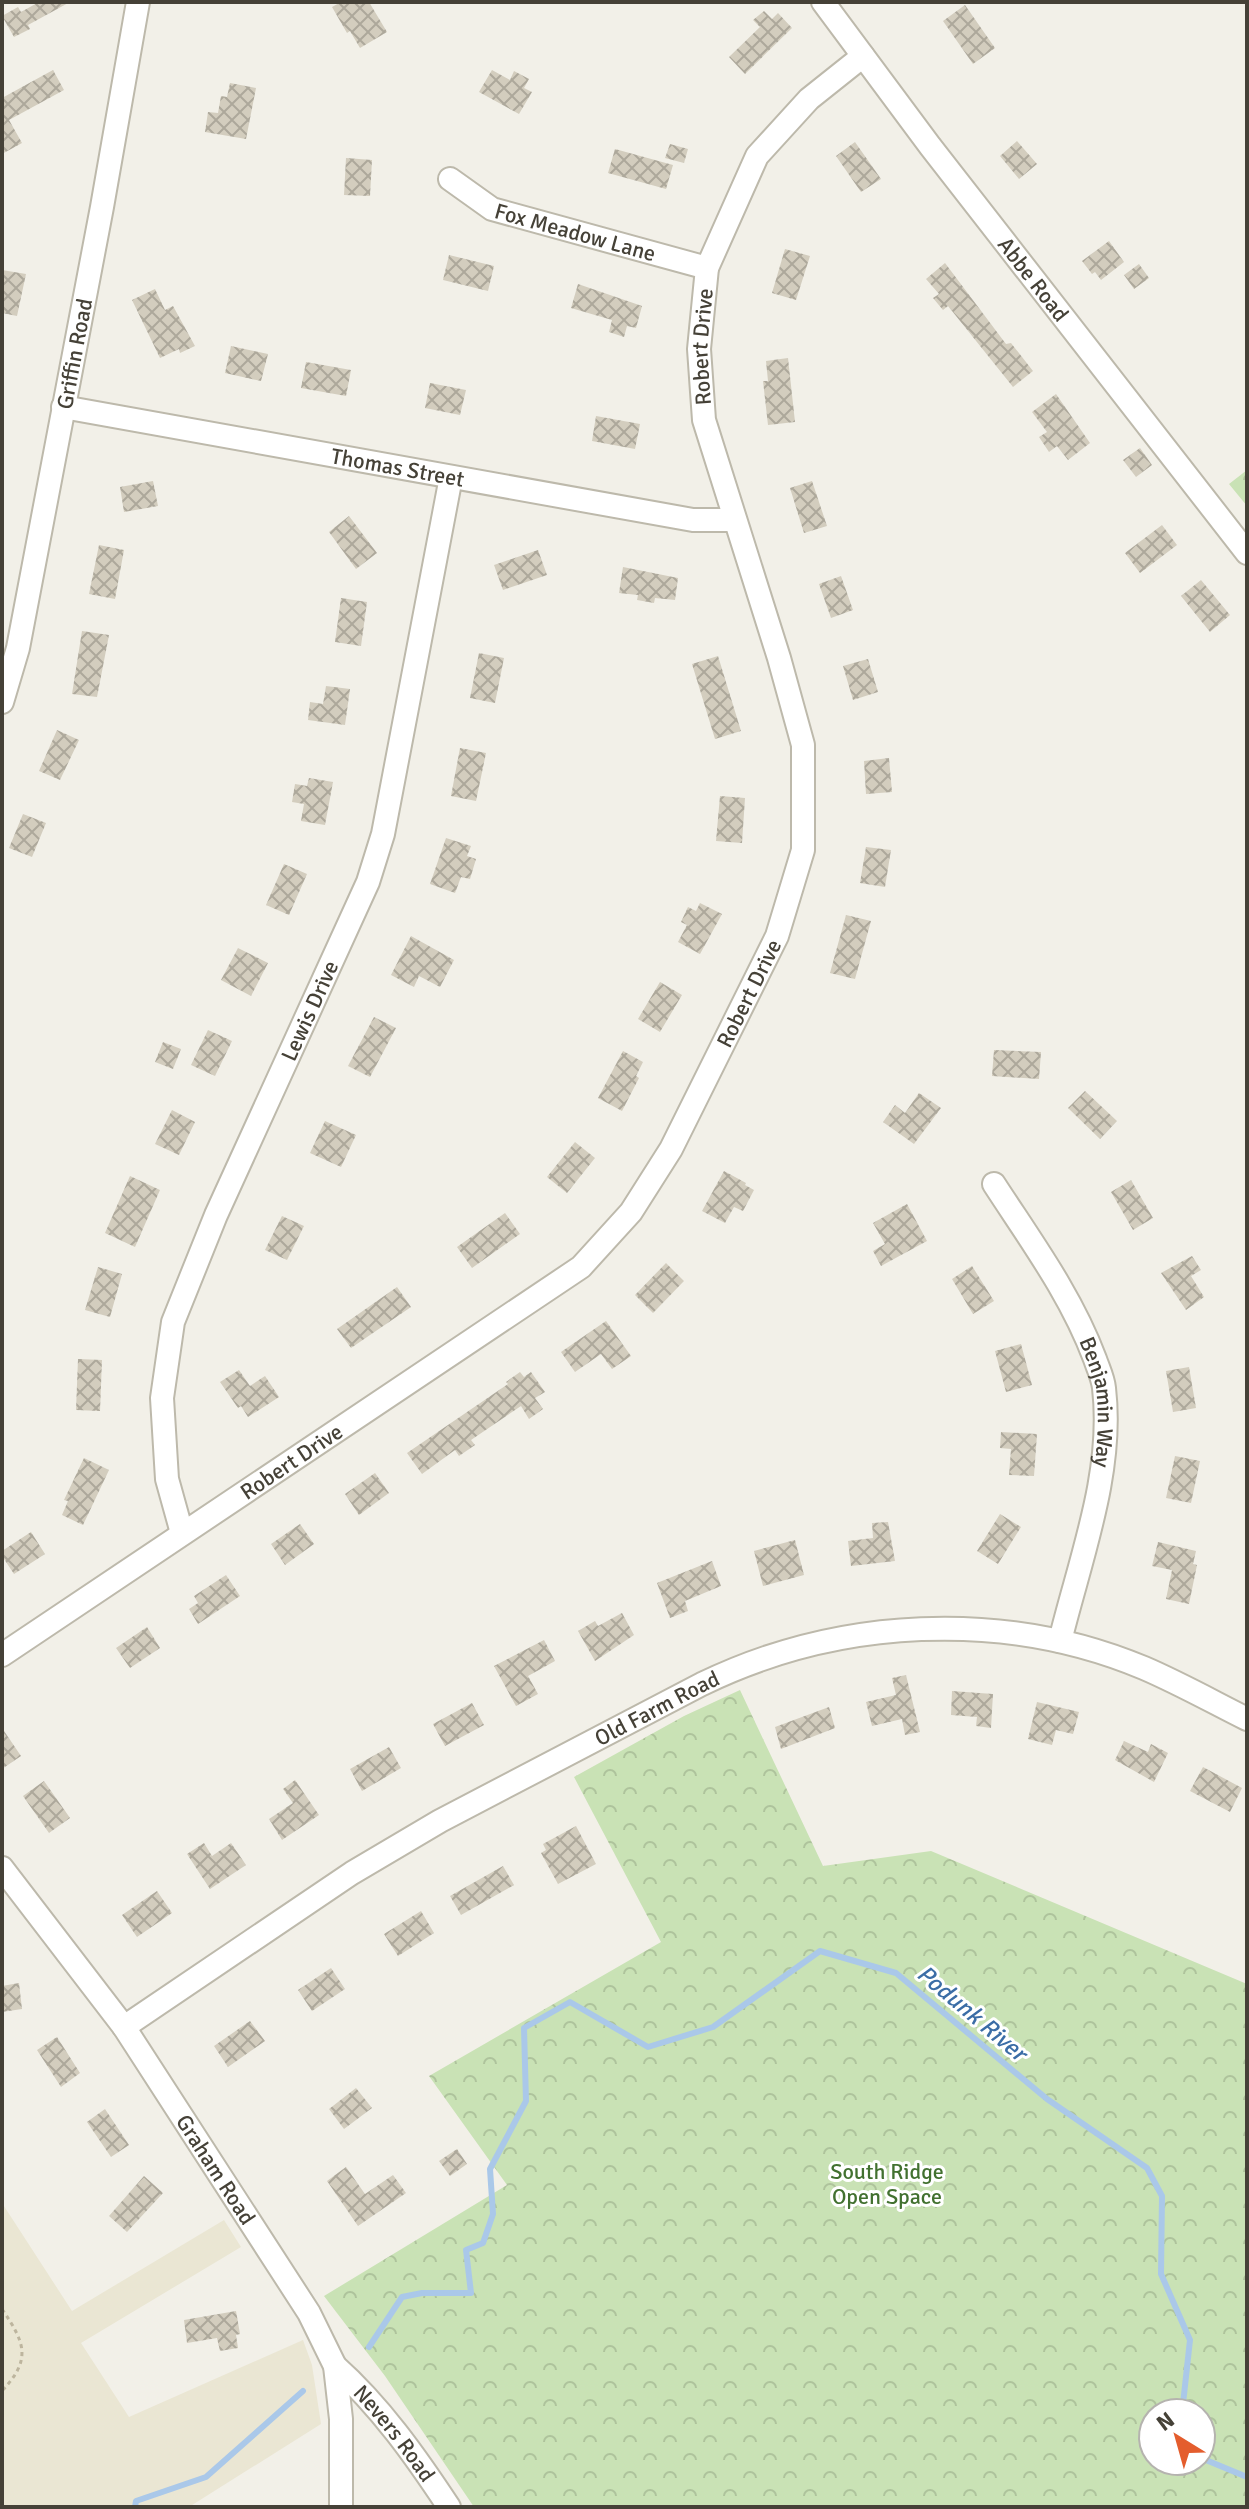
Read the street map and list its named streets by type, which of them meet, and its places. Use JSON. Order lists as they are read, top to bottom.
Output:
{
  "streets": {
    "street": [
      "Fox Meadow Lane",
      "Abbe Road",
      "Robert Drive",
      "Griffin Road",
      "Thomas Street",
      "Lewis Drive",
      "Benjamin Way",
      "Old Farm Road",
      "Graham Road",
      "Nevers Road"
    ]
  },
  "crossings": [
    ["Fox Meadow Lane", "Robert Drive"],
    ["Abbe Road", "Robert Drive"],
    ["Robert Drive", "Thomas Street"],
    ["Robert Drive", "Lewis Drive"],
    ["Griffin Road", "Thomas Street"],
    ["Thomas Street", "Lewis Drive"],
    ["Benjamin Way", "Old Farm Road"],
    ["Old Farm Road", "Graham Road"],
    ["Graham Road", "Nevers Road"]
  ],
  "water": ["Podunk River"],
  "parks": ["South Ridge Open Space"],
  "north": "top left"
}
